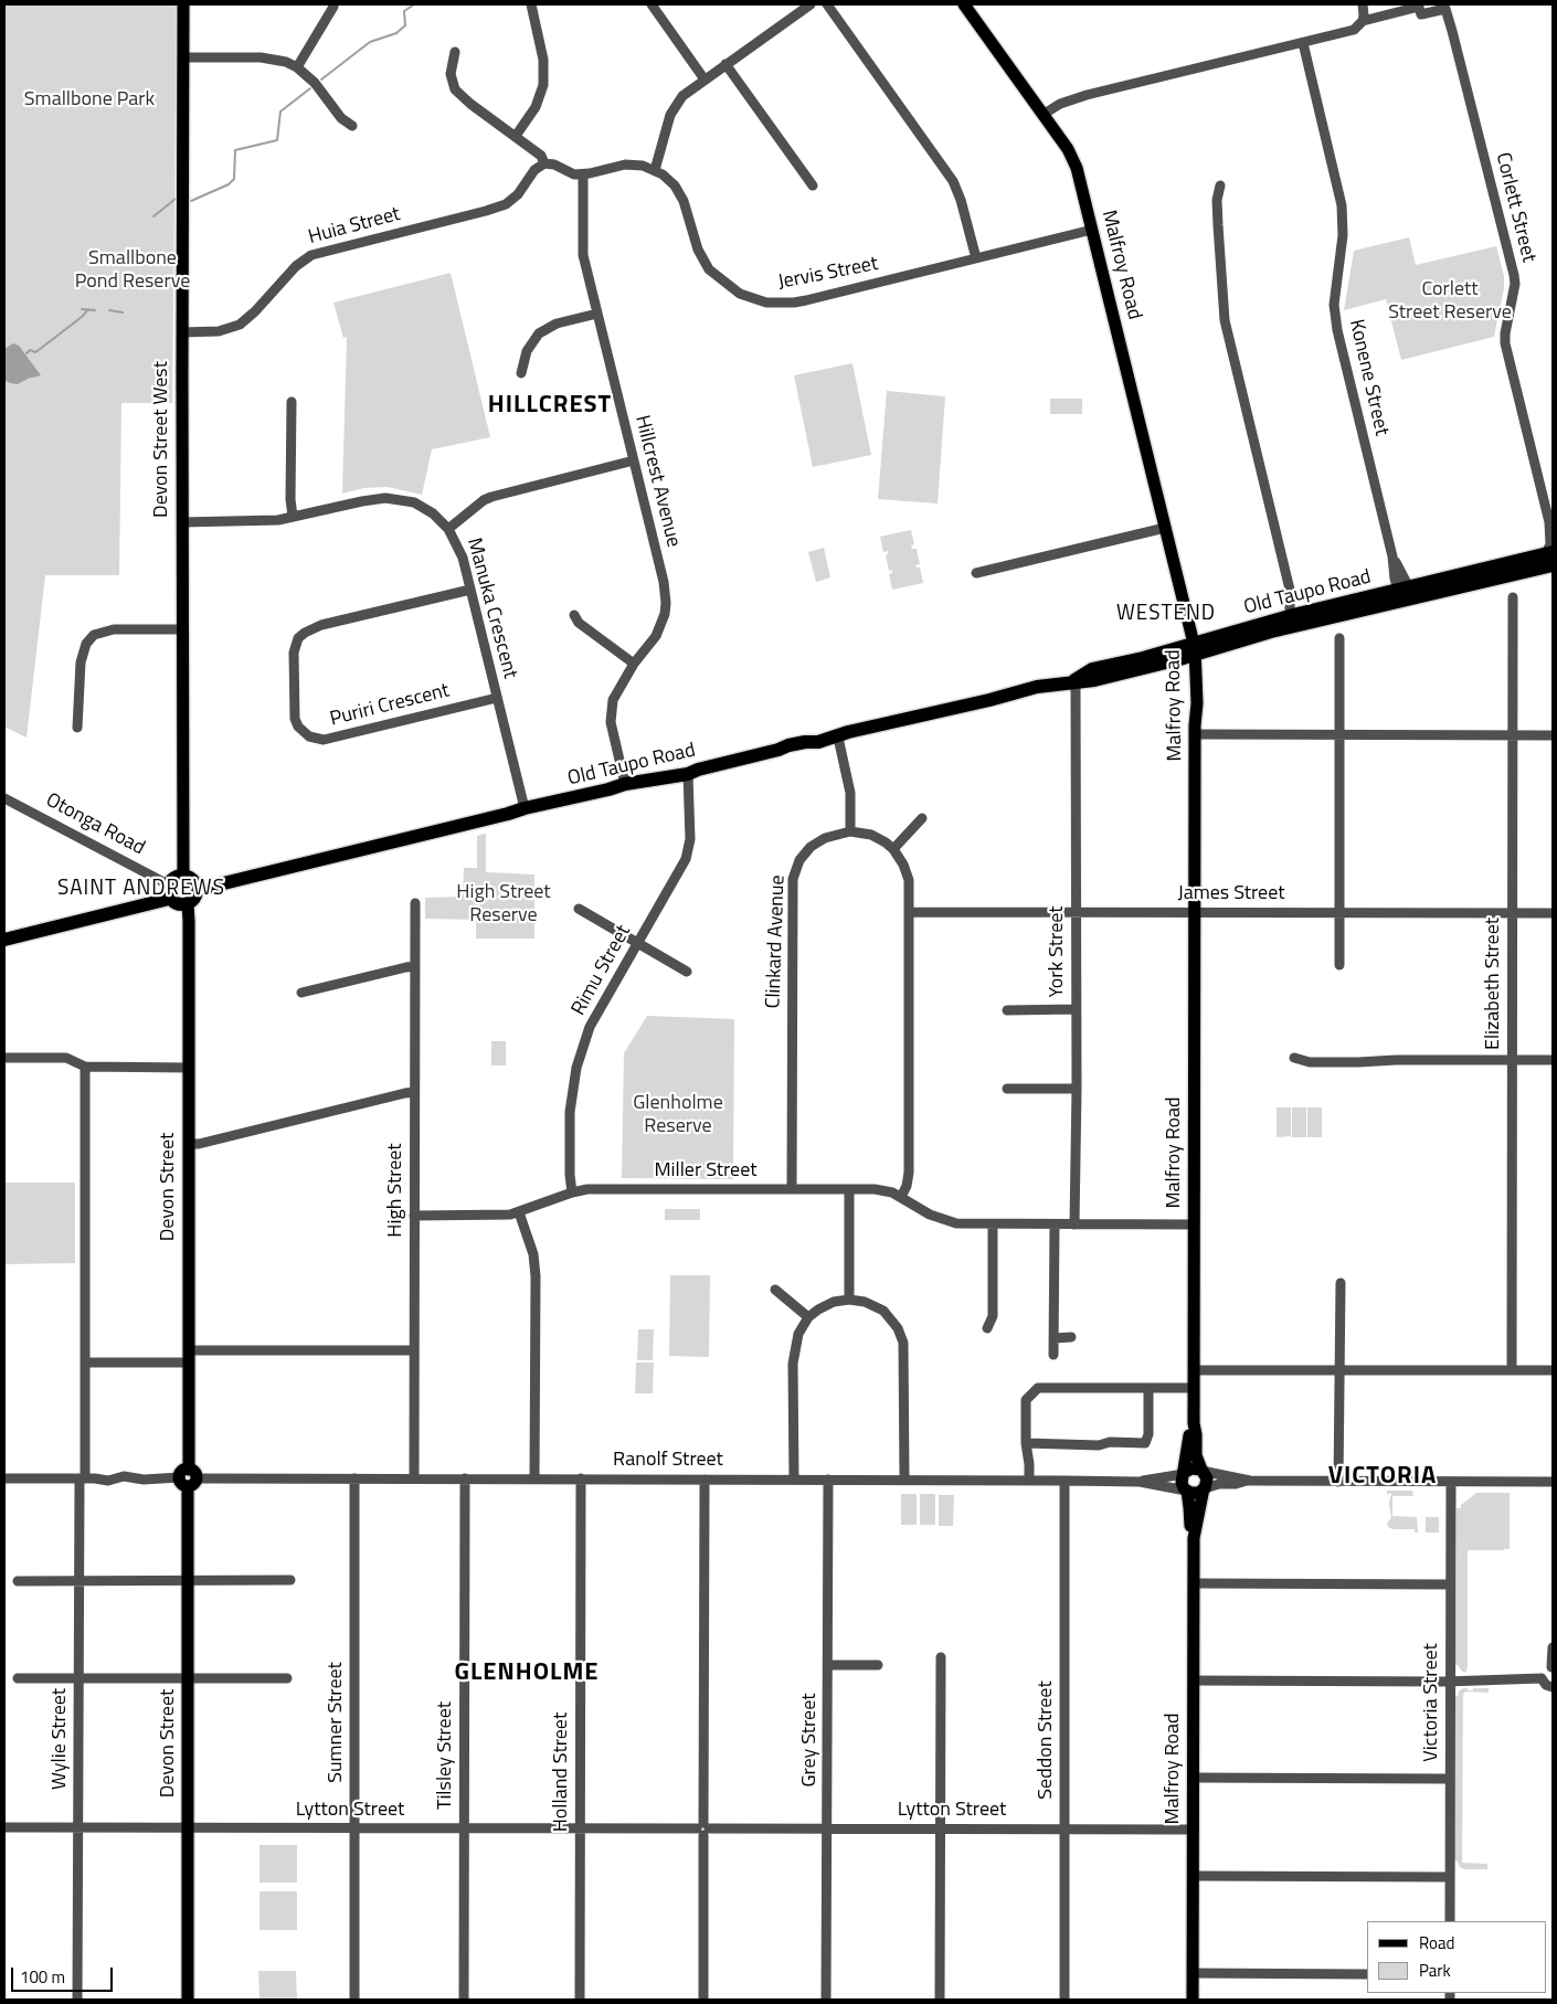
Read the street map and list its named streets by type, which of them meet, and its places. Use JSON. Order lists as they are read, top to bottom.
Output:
{
  "streets": {
    "highway": ["Old Taupo Road"],
    "main road": ["Malfroy Road", "Devon Street West", "Devon Street"],
    "street": [
      "Corlett Street",
      "Huia Street",
      "Jervis Street",
      "Konene Street",
      "Hillcrest Avenue",
      "Manuka Crescent",
      "Puriri Crescent",
      "Otonga Road",
      "James Street",
      "Clinkard Avenue",
      "York Street",
      "Rimu Street",
      "Elizabeth Street",
      "Miller Street",
      "High Street",
      "Ranolf Street",
      "Victoria Street",
      "Sumner Street",
      "Wylie Street",
      "Grey Street",
      "Seddon Street",
      "Tilsley Street",
      "Holland Street",
      "Lytton Street"
    ]
  },
  "crossings": [
    ["Corlett Street", "Old Taupo Road"],
    ["Huia Street", "Devon Street West"],
    ["Malfroy Road", "Jervis Street"],
    ["Malfroy Road", "Old Taupo Road"],
    ["Malfroy Road", "James Street"],
    ["Malfroy Road", "Miller Street"],
    ["Malfroy Road", "Ranolf Street"],
    ["Malfroy Road", "Lytton Street"],
    ["Jervis Street", "Hillcrest Avenue"],
    ["Konene Street", "Old Taupo Road"],
    ["Devon Street West", "Old Taupo Road"],
    ["Devon Street West", "Manuka Crescent"],
    ["Devon Street West", "Otonga Road"],
    ["Devon Street West", "Devon Street"],
    ["Hillcrest Avenue", "Old Taupo Road"],
    ["Old Taupo Road", "Manuka Crescent"],
    ["Old Taupo Road", "Otonga Road"],
    ["Old Taupo Road", "York Street"],
    ["Old Taupo Road", "Rimu Street"],
    ["Old Taupo Road", "Devon Street"],
    ["Manuka Crescent", "Puriri Crescent"],
    ["Otonga Road", "Devon Street"],
    ["James Street", "Clinkard Avenue"],
    ["James Street", "York Street"],
    ["James Street", "Elizabeth Street"],
    ["Clinkard Avenue", "Miller Street"],
    ["York Street", "Miller Street"],
    ["Rimu Street", "Miller Street"],
    ["Miller Street", "High Street"],
    ["Devon Street", "Ranolf Street"],
    ["Devon Street", "Lytton Street"],
    ["High Street", "Ranolf Street"],
    ["Ranolf Street", "Sumner Street"],
    ["Ranolf Street", "Wylie Street"],
    ["Ranolf Street", "Grey Street"],
    ["Ranolf Street", "Seddon Street"],
    ["Ranolf Street", "Tilsley Street"],
    ["Ranolf Street", "Holland Street"],
    ["Sumner Street", "Lytton Street"],
    ["Wylie Street", "Lytton Street"],
    ["Grey Street", "Lytton Street"],
    ["Seddon Street", "Lytton Street"],
    ["Tilsley Street", "Lytton Street"],
    ["Holland Street", "Lytton Street"]
  ],
  "districts": [
    "HILLCREST",
    "WESTEND",
    "SAINT ANDREWS",
    "VICTORIA",
    "GLENHOLME"
  ],
  "parks": [
    "Smallbone Park",
    "Smallbone Pond Reserve",
    "Corlett Street Reserve",
    "High Street Reserve",
    "Glenholme Reserve"
  ],
  "legend": ["Road", "Park"],
  "scale_bar": "100 m"
}
